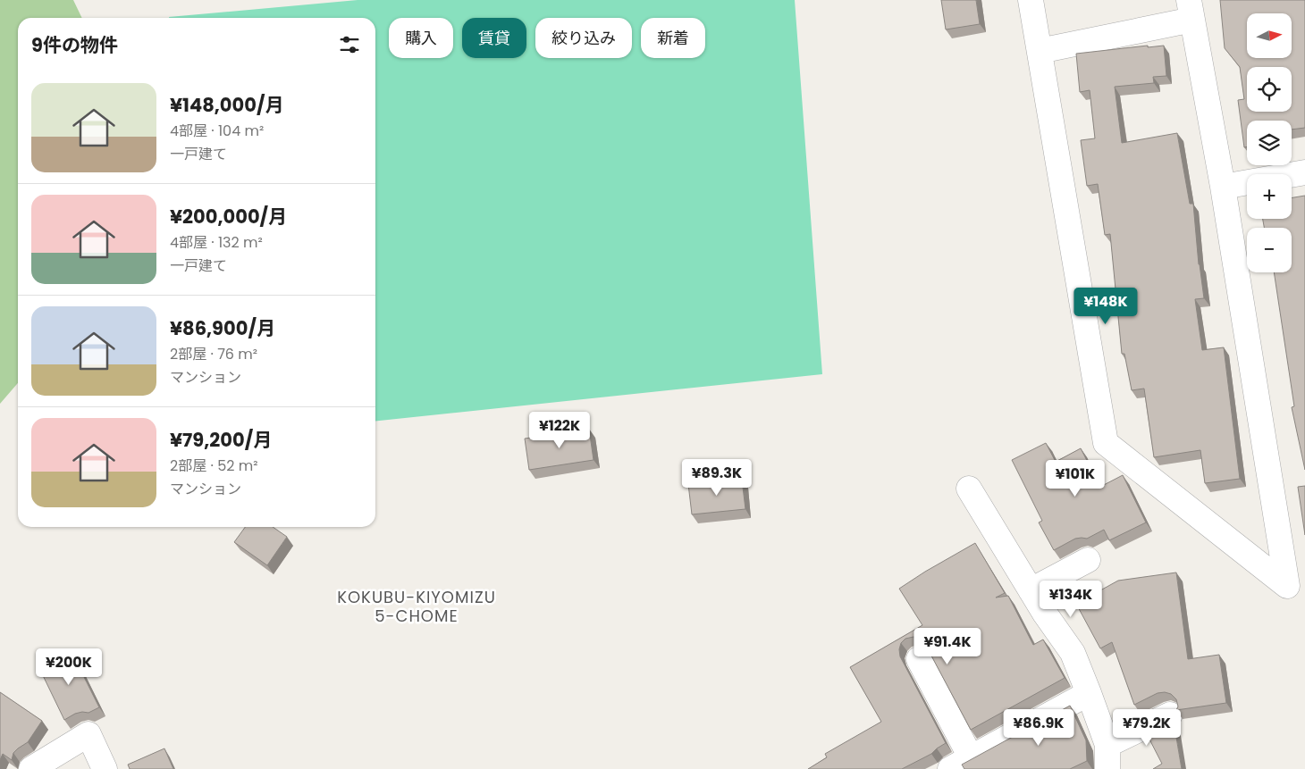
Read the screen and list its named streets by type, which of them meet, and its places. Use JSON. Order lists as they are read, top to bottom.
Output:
{
  "districts": ["KOKUBU-KIYOMIZU 5-CHOME"],
  "north": "right",
  "page": {
    "map_buttons": ["+", "−"],
    "chip": [
      "購入",
      "賃貸",
      "絞り込み",
      "新着"
    ],
    "heading": "9件の物件",
    "list": [
      {
        "name": "¥148,000/月",
        "note": "4部屋 · 104 m² · 一戸建て"
      },
      {
        "name": "¥200,000/月",
        "note": "4部屋 · 132 m² · 一戸建て"
      },
      {
        "name": "¥86,900/月",
        "note": "2部屋 · 76 m² · マンション"
      },
      {
        "name": "¥79,200/月",
        "note": "2部屋 · 52 m² · マンション"
      }
    ],
    "price": [
      "¥148K",
      "¥122K",
      "¥89.3K",
      "¥101K",
      "¥134K",
      "¥91.4K",
      "¥200K",
      "¥86.9K",
      "¥79.2K"
    ]
  }
}
